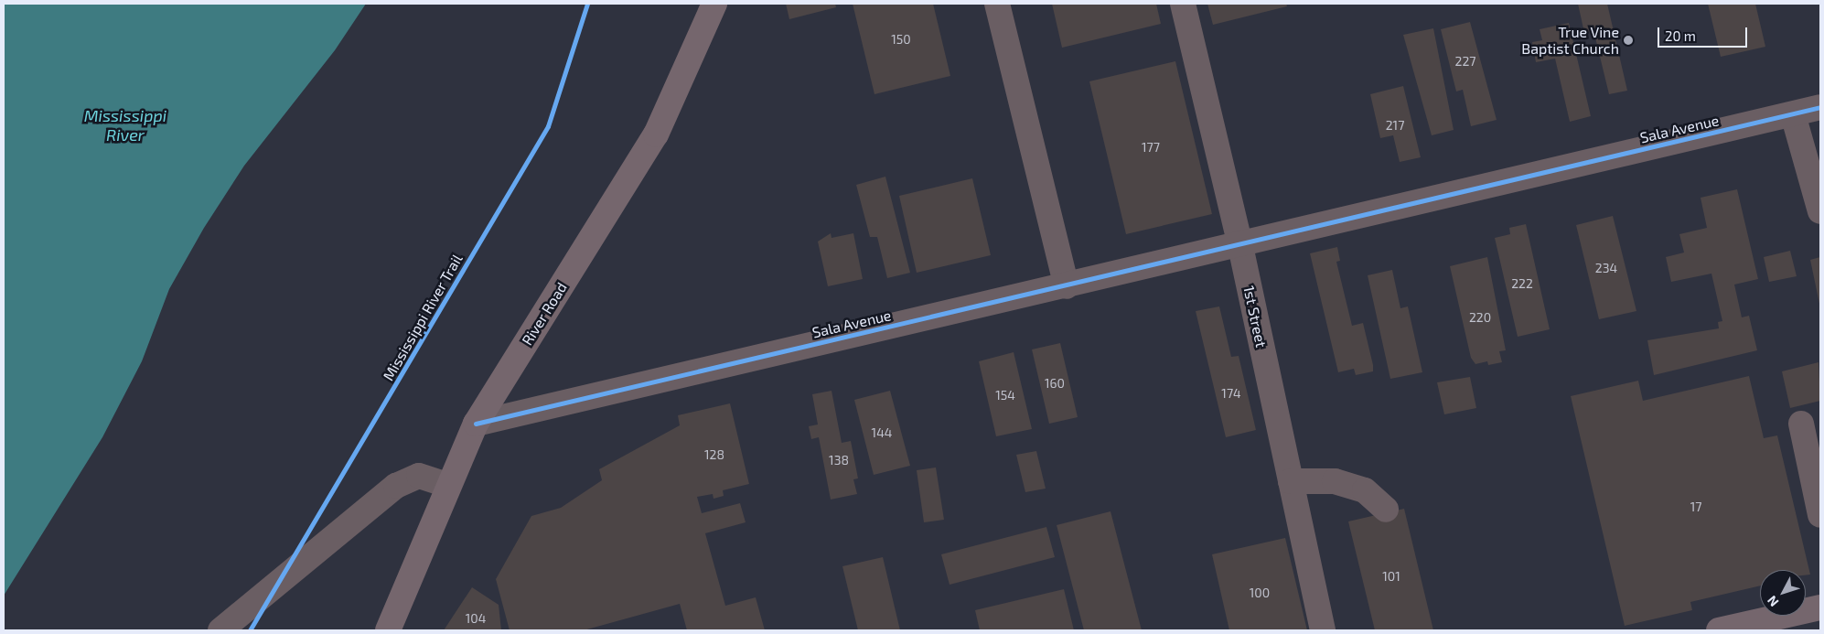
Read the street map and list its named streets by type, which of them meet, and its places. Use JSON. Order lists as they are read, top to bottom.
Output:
{
  "streets": {
    "main road": ["River Road"],
    "street": ["Sala Avenue", "1st Street"],
    "cycle path": ["Mississippi River Trail"]
  },
  "crossings": [
    ["Sala Avenue", "River Road"],
    ["Sala Avenue", "1st Street"]
  ],
  "water": ["Mississippi River"],
  "places": ["True Vine Baptist Church"],
  "house_numbers": [
    "150",
    "227",
    "217",
    "177",
    "234",
    "222",
    "220",
    "160",
    "174",
    "154",
    "144",
    "128",
    "138",
    "17",
    "101",
    "100",
    "104"
  ],
  "scale_bar": "20 m",
  "north": "bottom left"
}
